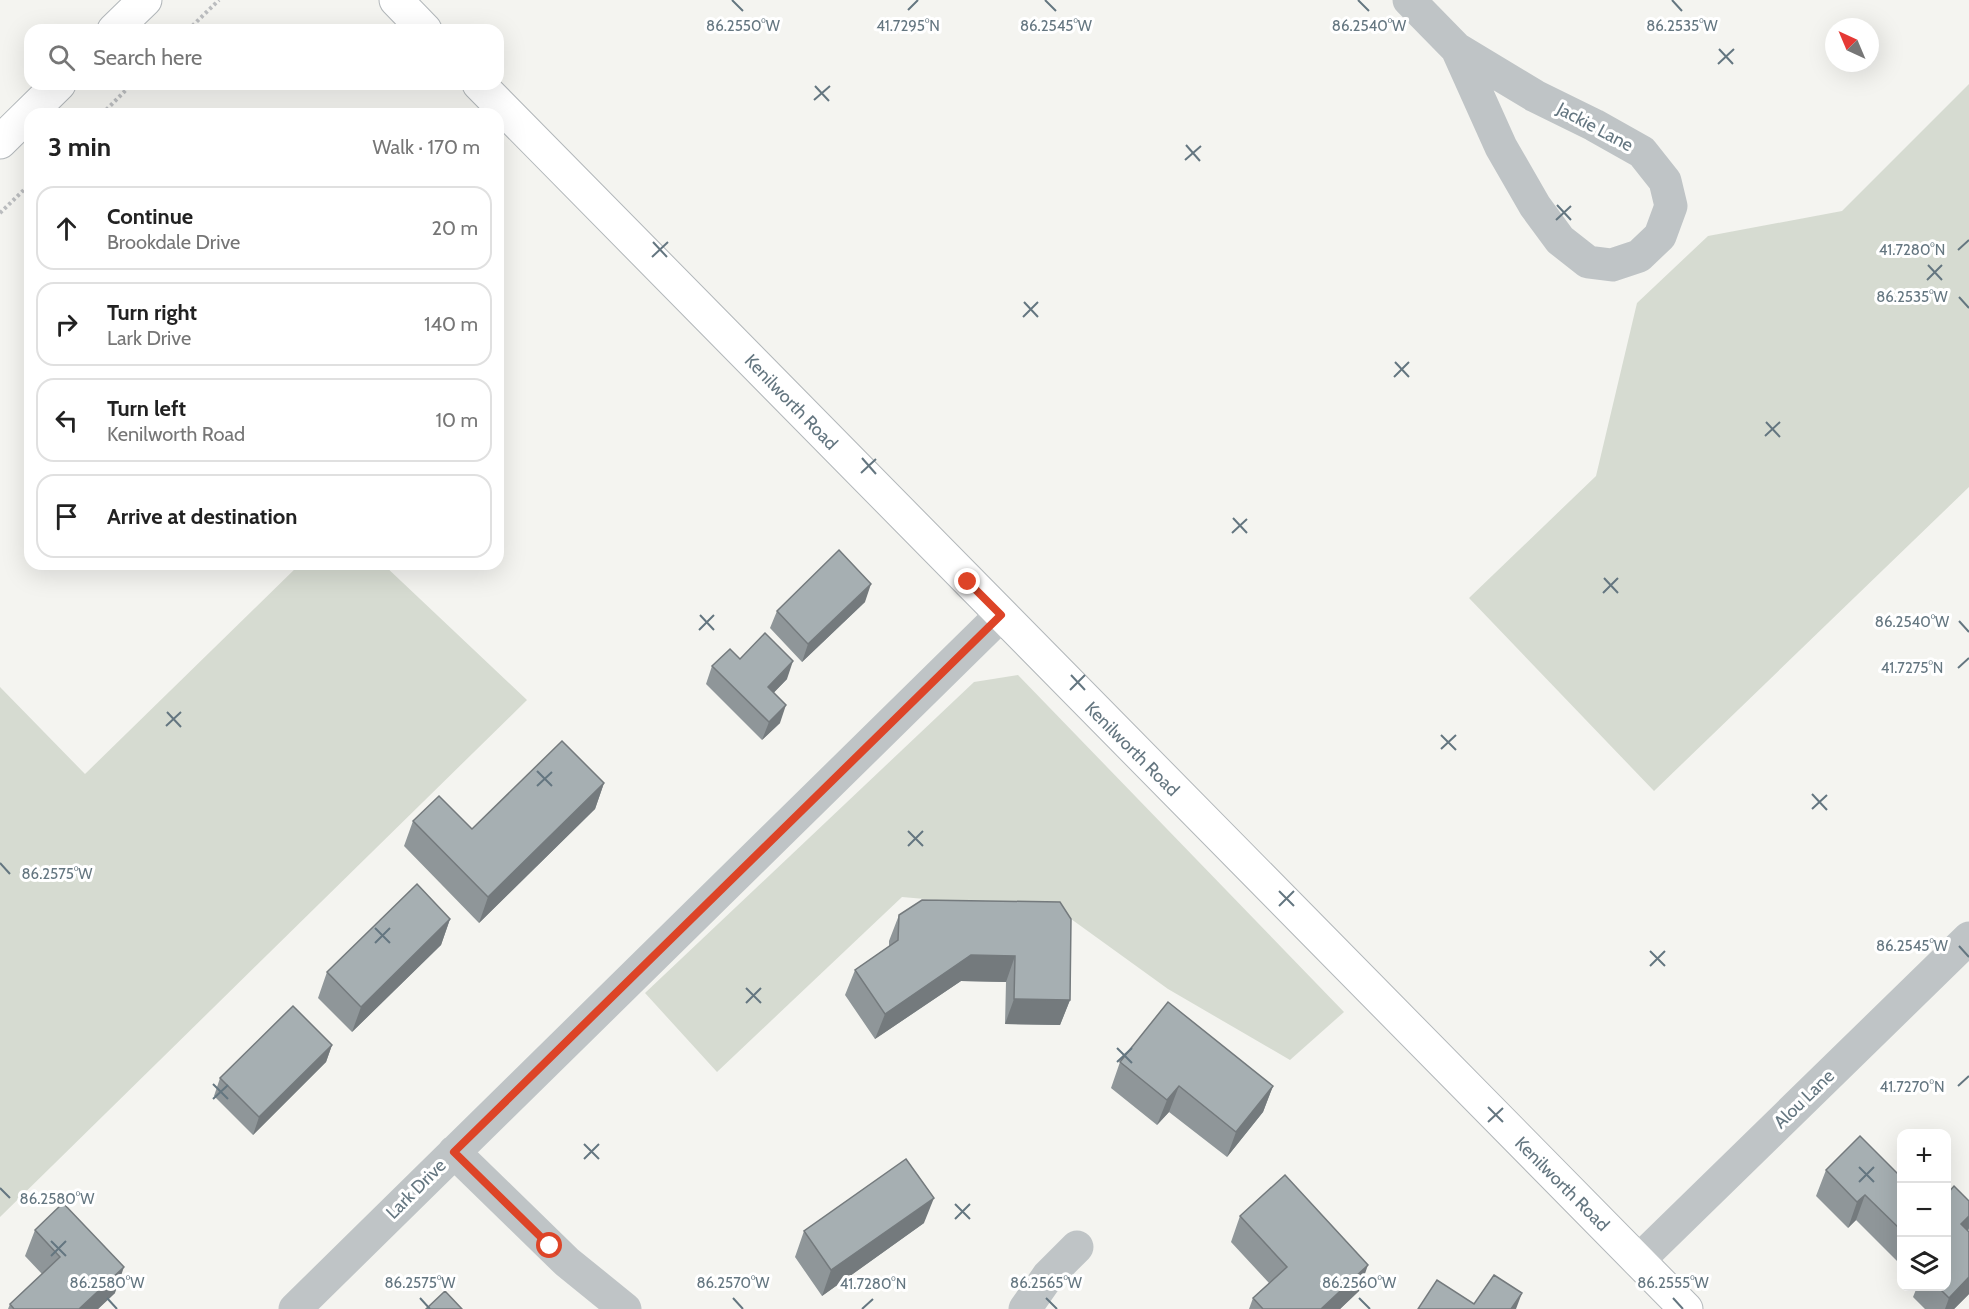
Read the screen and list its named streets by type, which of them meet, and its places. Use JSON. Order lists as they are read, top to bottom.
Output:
{
  "streets": {
    "street": [
      "Jackie Lane",
      "Kenilworth Road",
      "Alou Lane",
      "Lark Drive"
    ]
  },
  "crossings": [
    ["Kenilworth Road", "Alou Lane"],
    ["Kenilworth Road", "Lark Drive"]
  ],
  "north": "top left",
  "page": {
    "search": "Search here",
    "heading": ["3 min", "Walk · 170 m"],
    "list": [
      ["Continue", "Brookdale Drive", "20 m"],
      ["Turn right", "Lark Drive", "140 m"],
      ["Turn left", "Kenilworth Road", "10 m"],
      "Arrive at destination"
    ],
    "map_buttons": ["+", "−"]
  },
  "coordinates": [
    "41.7295°N",
    "86.2550°W",
    "86.2535°W",
    "86.2545°W",
    "86.2540°W",
    "41.7280°N",
    "41.7275°N",
    "86.2575°W",
    "41.7270°N",
    "86.2580°W",
    "86.2570°W",
    "86.2565°W",
    "86.2560°W",
    "86.2555°W"
  ]
}
